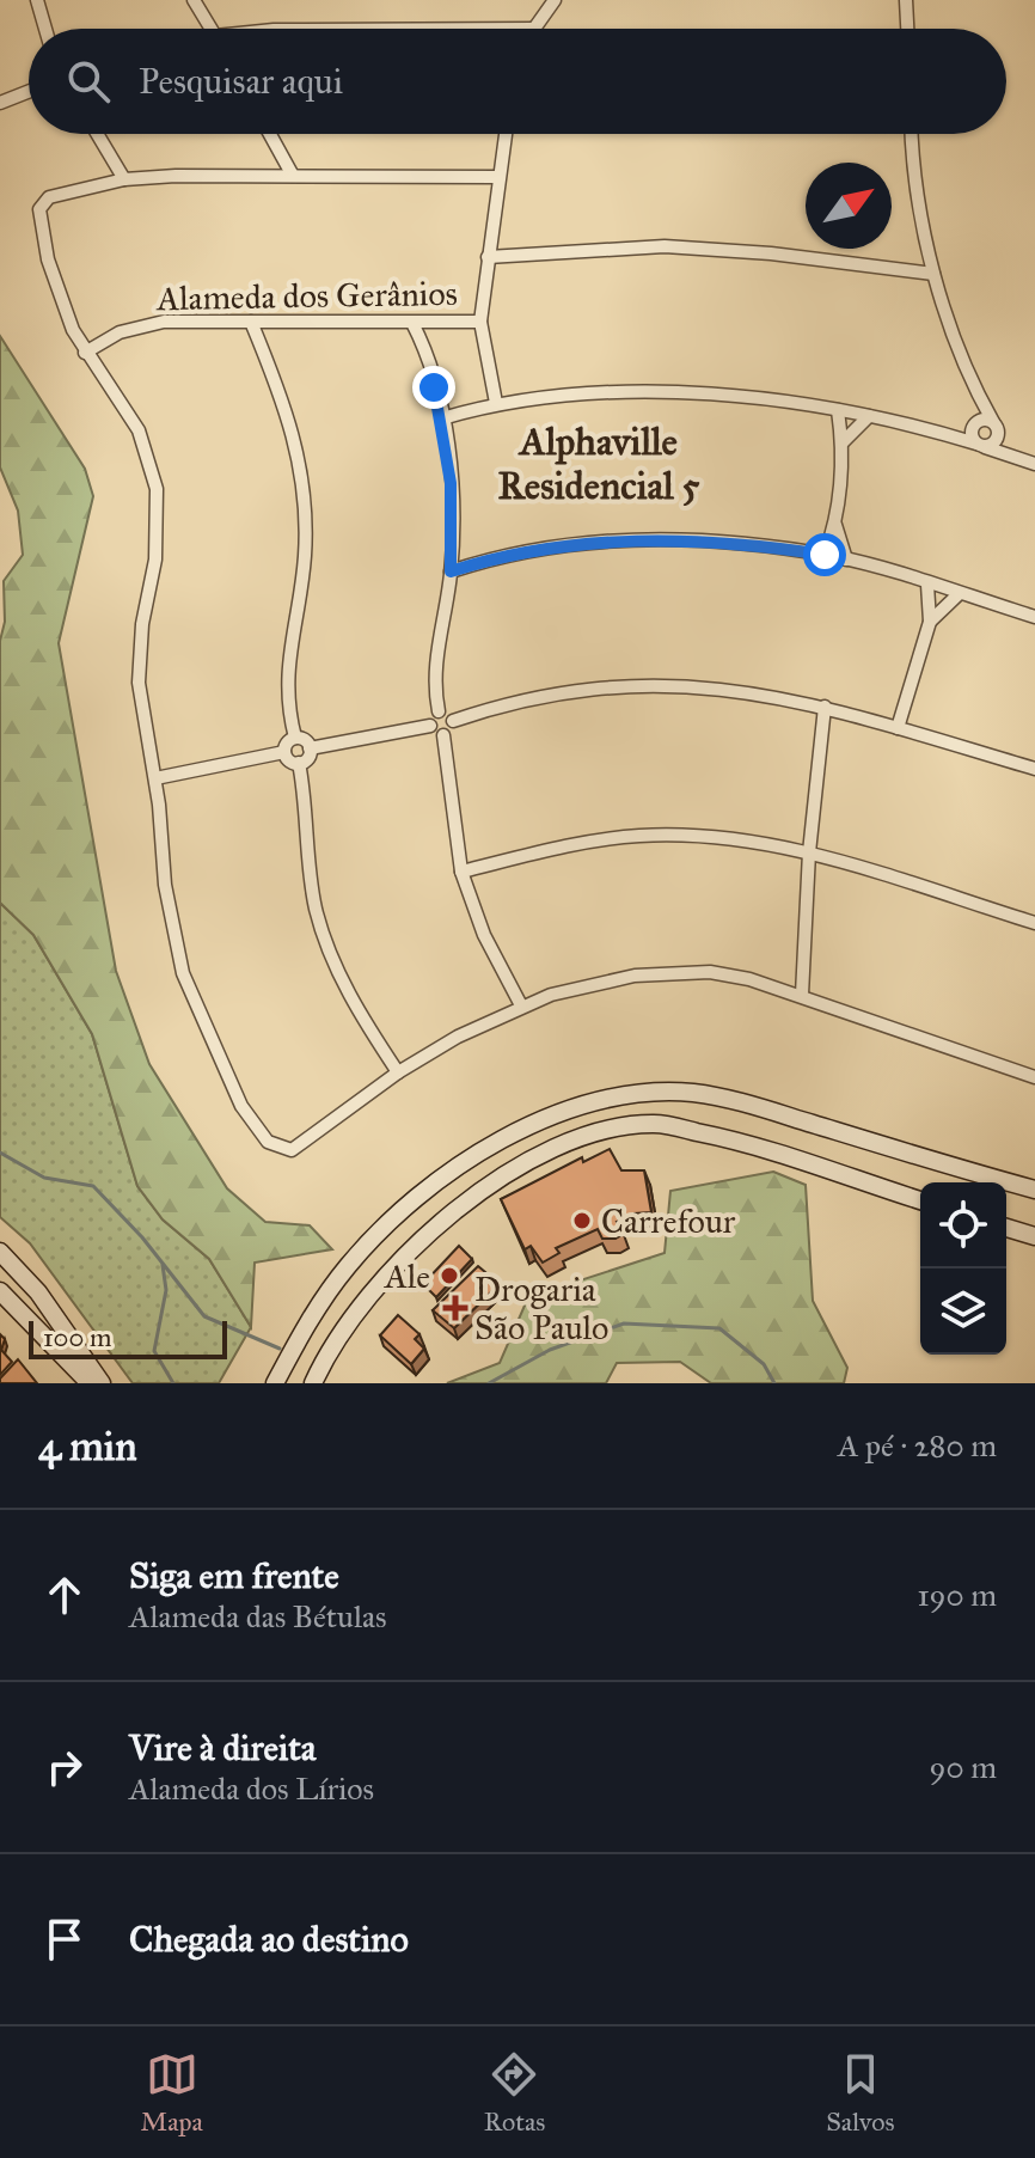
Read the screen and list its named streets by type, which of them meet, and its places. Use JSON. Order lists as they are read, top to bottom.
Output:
{
  "streets": {
    "street": ["Alameda dos Gerânios"]
  },
  "districts": ["Alphaville Residencial 5"],
  "places": {
    "other": ["Carrefour", "Ale"],
    "health": ["Drogaria São Paulo"]
  },
  "scale_bar": "100 m",
  "north": "top right",
  "page": {
    "search": "Pesquisar aqui",
    "scale": "100 m",
    "heading": ["4 min", "A pé · 280 m"],
    "list": [
      ["Siga em frente", "Alameda das Bétulas", "190 m"],
      ["Vire à direita", "Alameda dos Lírios", "90 m"],
      "Chegada ao destino"
    ],
    "nav": ["Mapa", "Rotas", "Salvos"]
  }
}
